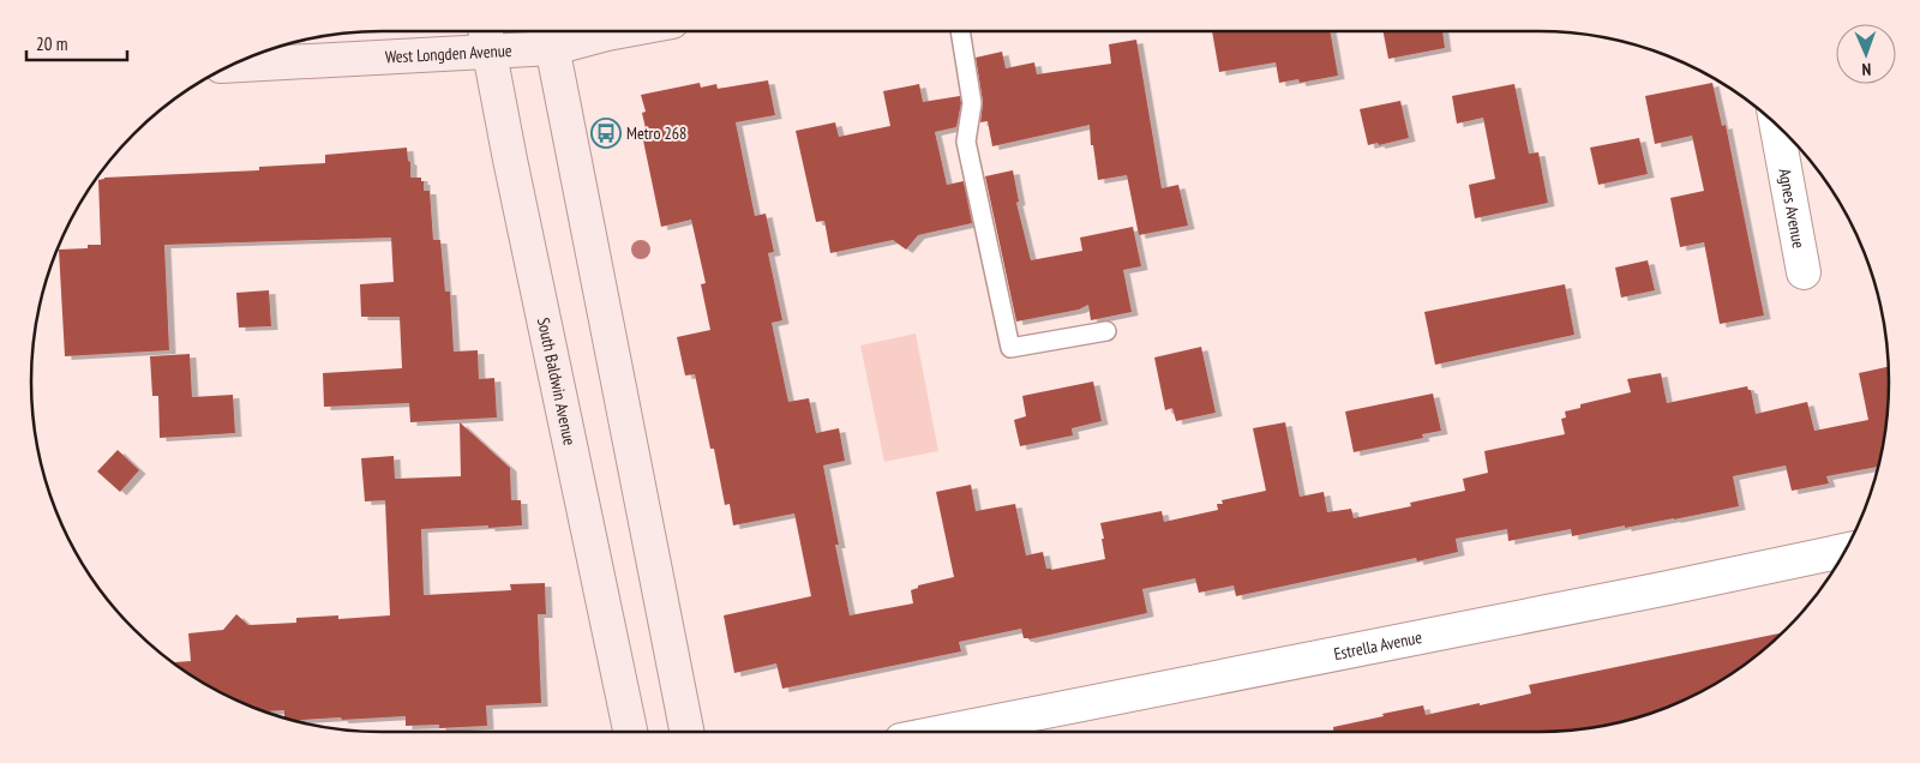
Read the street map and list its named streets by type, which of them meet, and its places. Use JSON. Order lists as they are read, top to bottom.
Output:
{
  "streets": {
    "main road": ["West Longden Avenue", "South Baldwin Avenue"],
    "street": ["Agnes Avenue", "Estrella Avenue"]
  },
  "crossings": [
    ["West Longden Avenue", "South Baldwin Avenue"]
  ],
  "places": {
    "bus stop": ["Metro 268"]
  },
  "scale_bar": "20 m",
  "north": "bottom"
}
